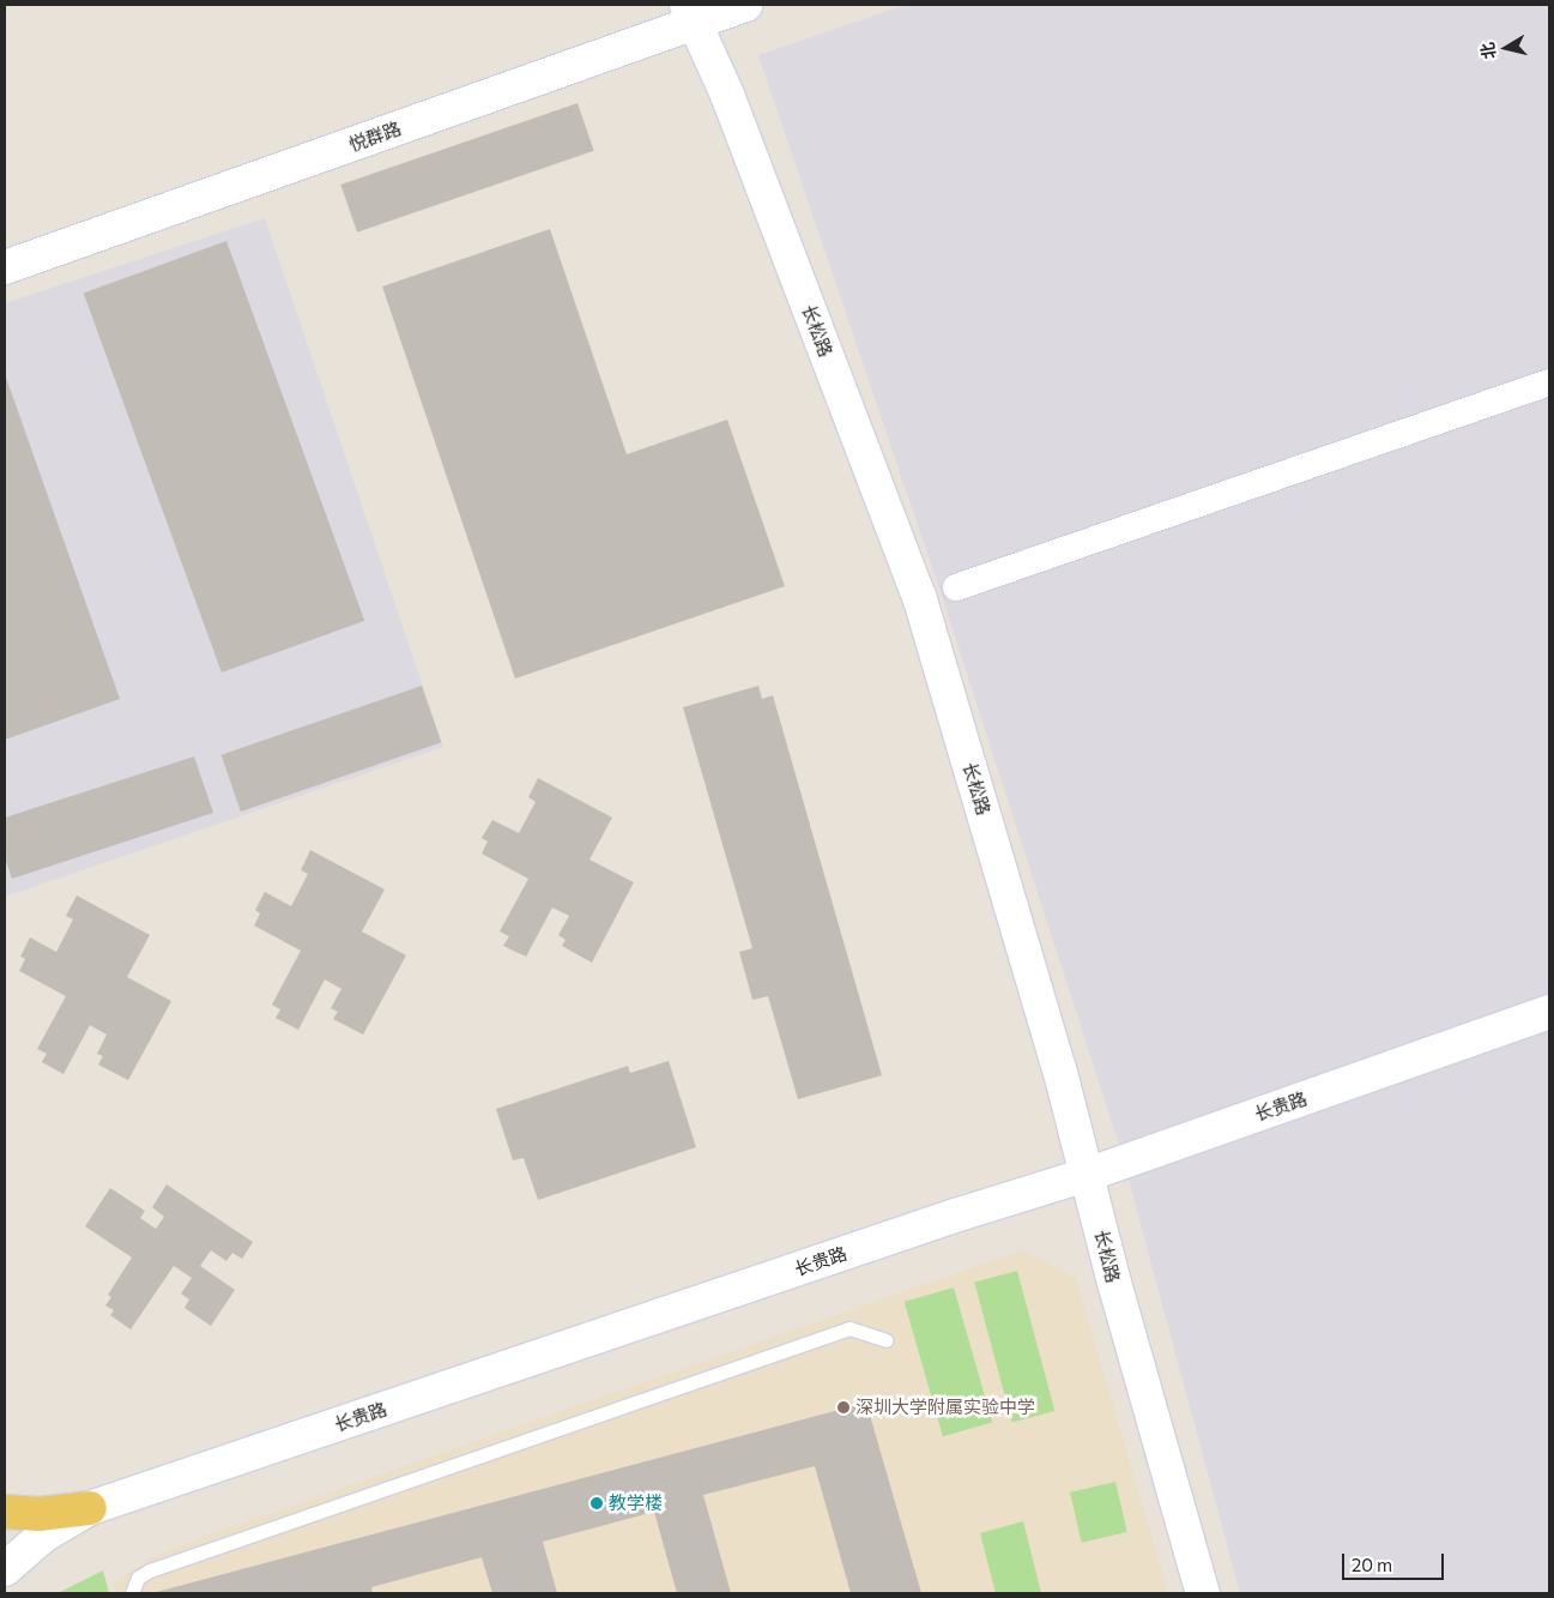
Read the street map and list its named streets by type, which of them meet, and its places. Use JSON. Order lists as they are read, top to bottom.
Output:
{
  "streets": {
    "street": ["悦群路", "长松路", "长贵路"]
  },
  "crossings": [
    ["悦群路", "长松路"],
    ["长松路", "长贵路"]
  ],
  "places": ["深圳大学附属实验中学", "教学楼"],
  "scale_bar": "20 m",
  "north": "left"
}
